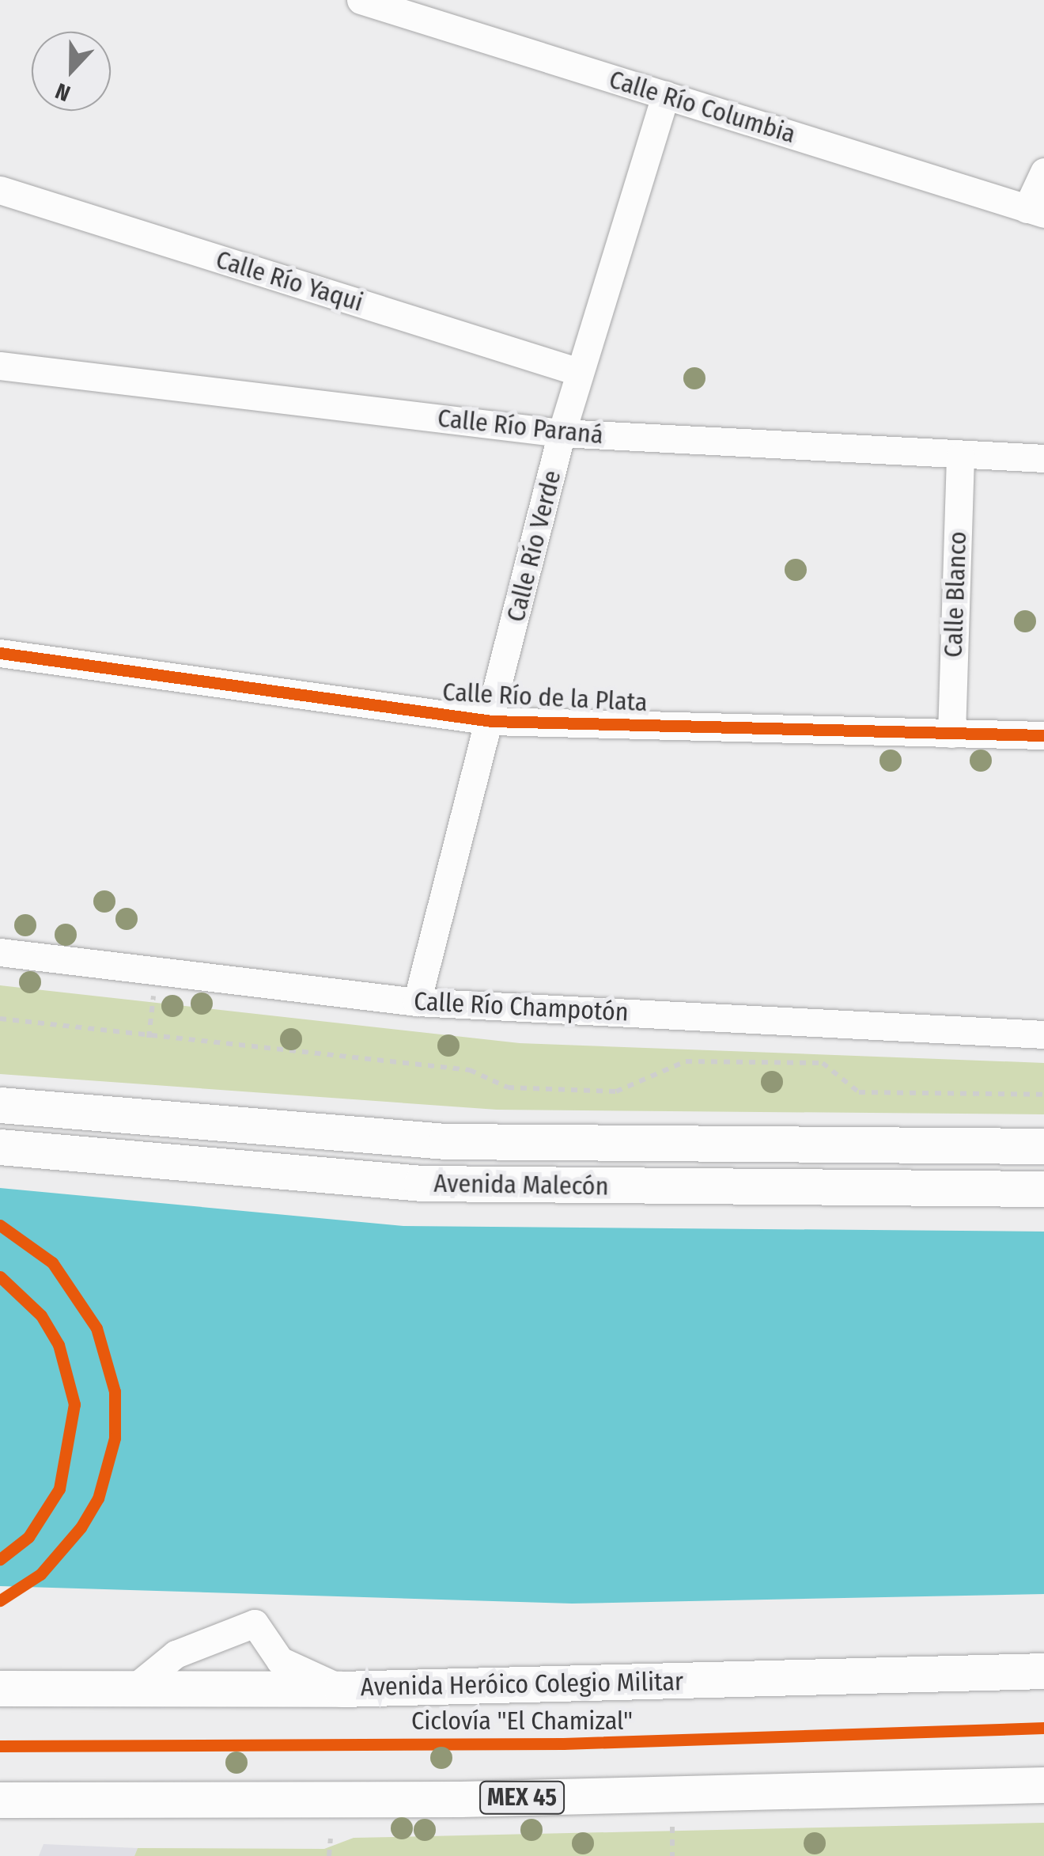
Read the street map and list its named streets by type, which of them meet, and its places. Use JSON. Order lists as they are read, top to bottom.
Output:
{
  "streets": {
    "main road": ["Avenida Malecón", "Avenida Heróico Colegio Militar", "MEX 45"],
    "street": [
      "Calle Río Columbia",
      "Calle Río Yaqui",
      "Calle Río Paraná",
      "Calle Río Verde",
      "Calle Blanco",
      "Calle Río de la Plata",
      "Calle Río Champotón"
    ],
    "cycle path": ["Ciclovía \"El Chamizal\""]
  },
  "crossings": [
    ["Calle Río Columbia", "Calle Río Verde"],
    ["Calle Río Yaqui", "Calle Río Verde"],
    ["Calle Río Paraná", "Calle Río Verde"],
    ["Calle Río Paraná", "Calle Blanco"],
    ["Calle Río Verde", "Calle Río de la Plata"],
    ["Calle Río Verde", "Calle Río Champotón"],
    ["Calle Blanco", "Calle Río de la Plata"]
  ],
  "north": "bottom"
}
